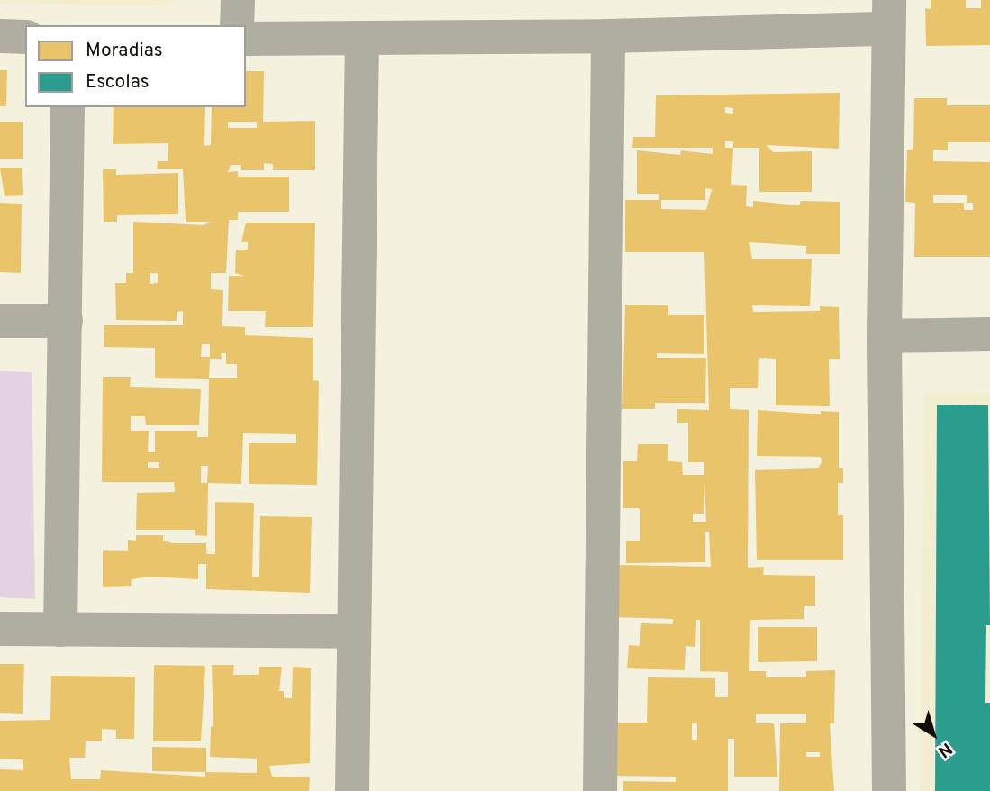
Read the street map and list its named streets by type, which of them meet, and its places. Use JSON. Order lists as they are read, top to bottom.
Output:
{
  "legend": ["Moradias", "Escolas"],
  "north": "bottom right"
}
